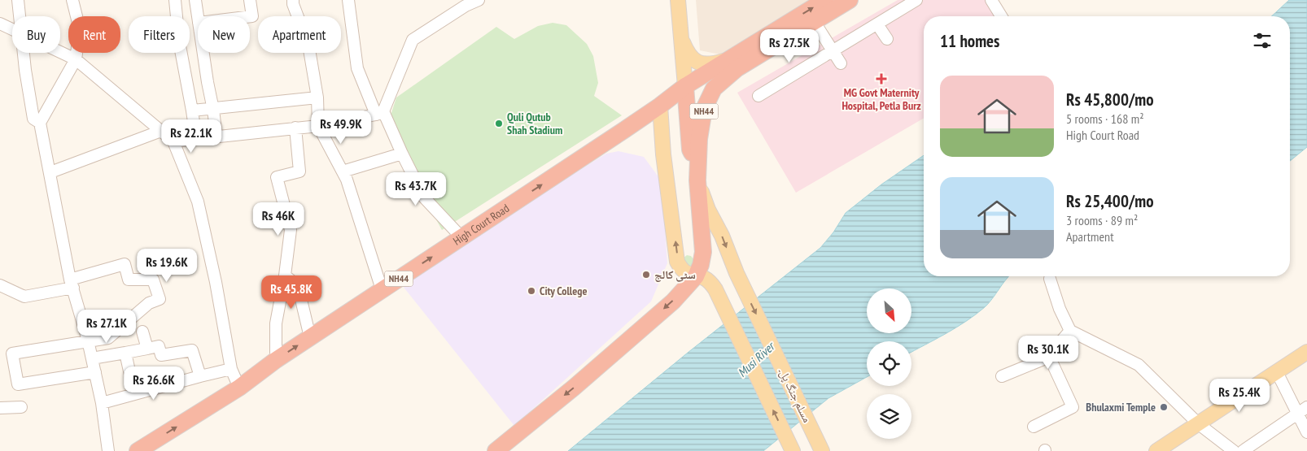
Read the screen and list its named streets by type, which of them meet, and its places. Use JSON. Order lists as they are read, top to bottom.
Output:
{
  "streets": {
    "highway": ["NH44", "High Court Road"],
    "main road": ["مسلم جنگ پل۔"]
  },
  "crossings": [
    ["NH44", "مسلم جنگ پل۔"]
  ],
  "one_way": ["High Court Road"],
  "water": ["Musi River"],
  "places": {
    "health": ["MG Govt Maternity Hospital, Petla Burz"],
    "other": [
      "Quli Qutub Shah Stadium",
      "سٹی کالج",
      "City College",
      "Bhulaxmi Temple"
    ]
  },
  "north": "bottom right",
  "page": {
    "chip": [
      "Buy",
      "Rent",
      "Filters",
      "New",
      "Apartment"
    ],
    "heading": "11 homes",
    "price": [
      "Rs 27.5K",
      "Rs 49.9K",
      "Rs 22.1K",
      "Rs 43.7K",
      "Rs 46K",
      "Rs 19.6K",
      "Rs 45.8K",
      "Rs 27.1K",
      "Rs 30.1K",
      "Rs 26.6K",
      "Rs 25.4K"
    ],
    "list": [
      {
        "name": "Rs 45,800/mo",
        "note": "5 rooms · 168 m² · High Court Road"
      },
      {
        "name": "Rs 25,400/mo",
        "note": "3 rooms · 89 m² · Apartment"
      }
    ]
  }
}
